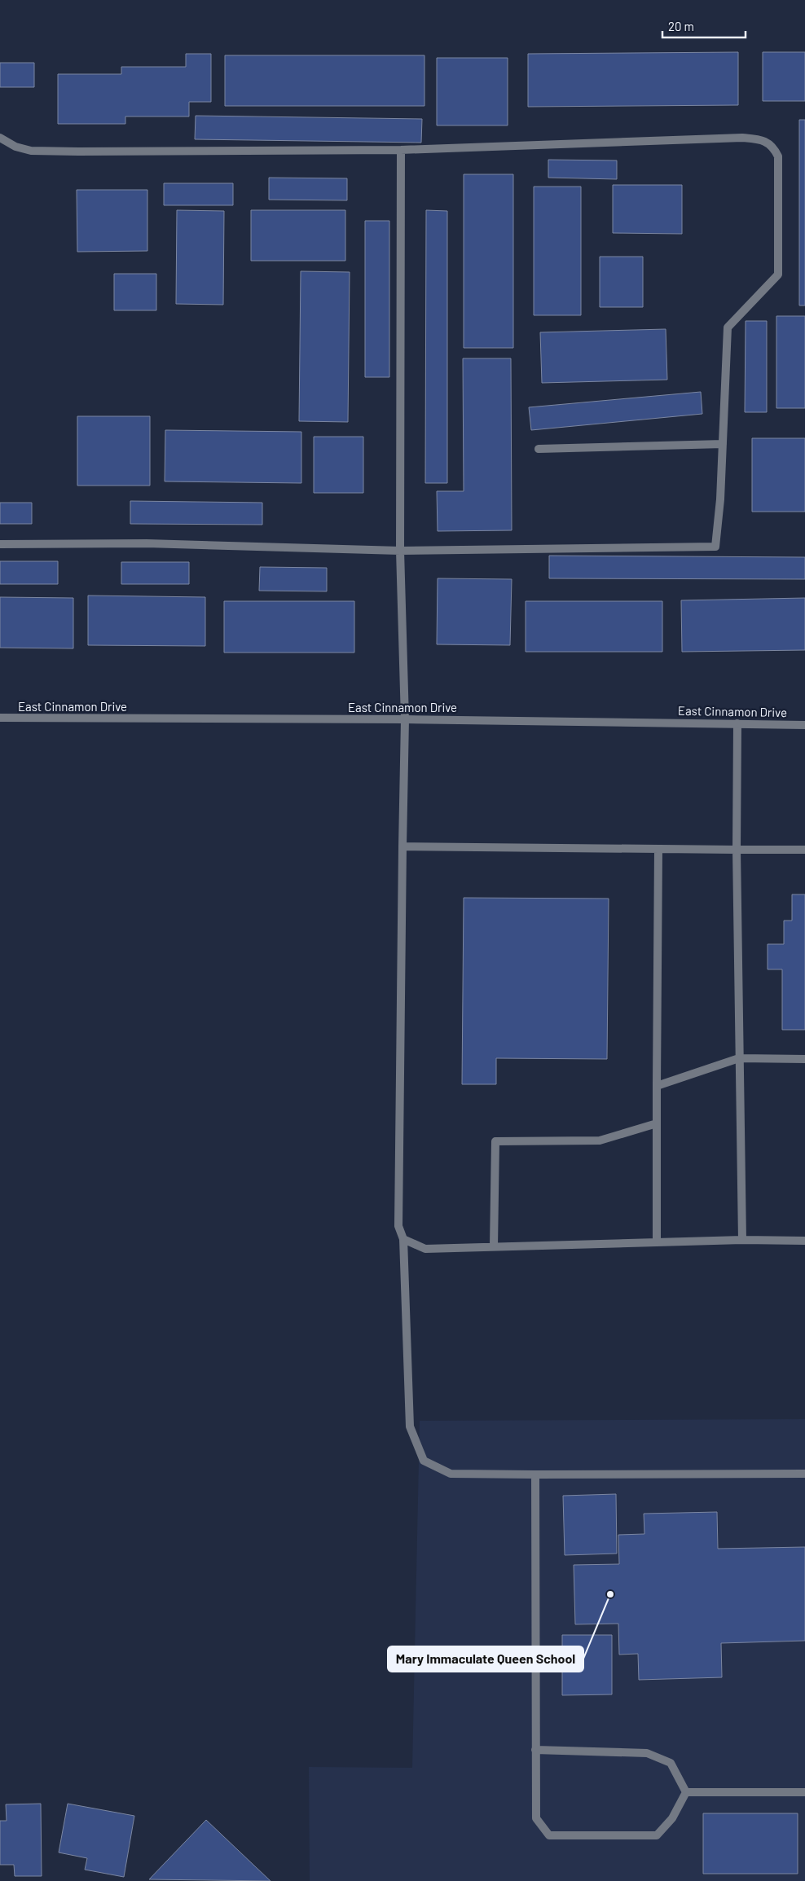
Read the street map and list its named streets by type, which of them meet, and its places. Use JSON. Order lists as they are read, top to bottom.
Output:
{
  "streets": {
    "street": ["East Cinnamon Drive"]
  },
  "places": ["Mary Immaculate Queen School"],
  "scale_bar": "20 m"
}
